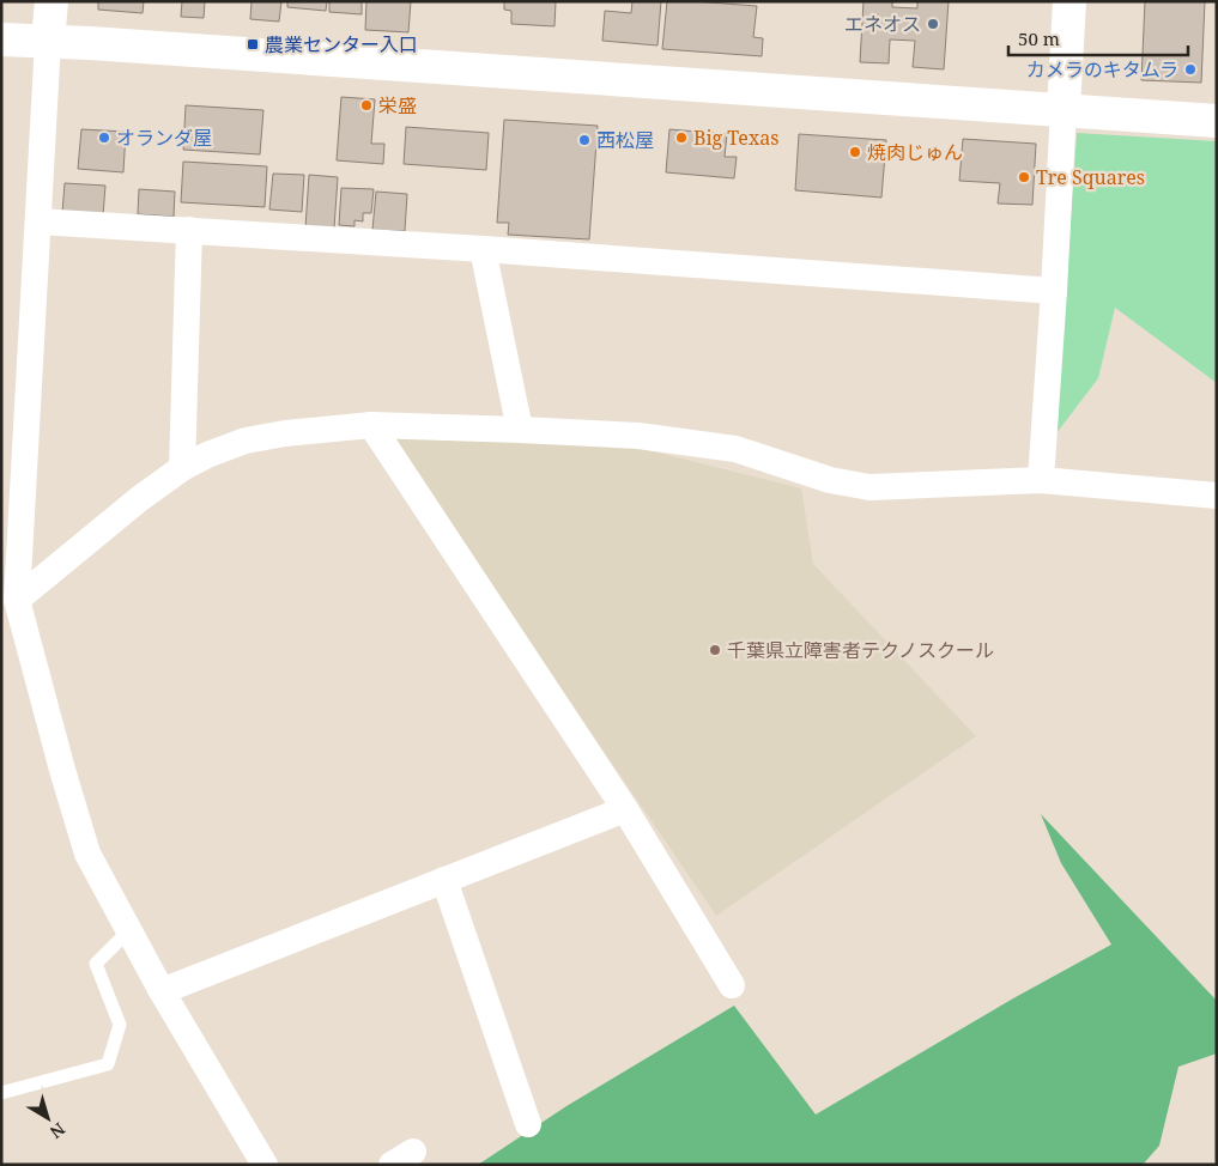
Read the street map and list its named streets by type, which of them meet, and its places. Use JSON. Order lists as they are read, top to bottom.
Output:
{
  "places": {
    "other": [
      "エネオス",
      "カメラのキタムラ",
      "栄盛",
      "オランダ屋",
      "Big Texas",
      "西松屋",
      "焼肉じゅん",
      "Tre Squares",
      "千葉県立障害者テクノスクール"
    ],
    "transit": ["農業センター入口"]
  },
  "scale_bar": "50 m",
  "north": "bottom right"
}
